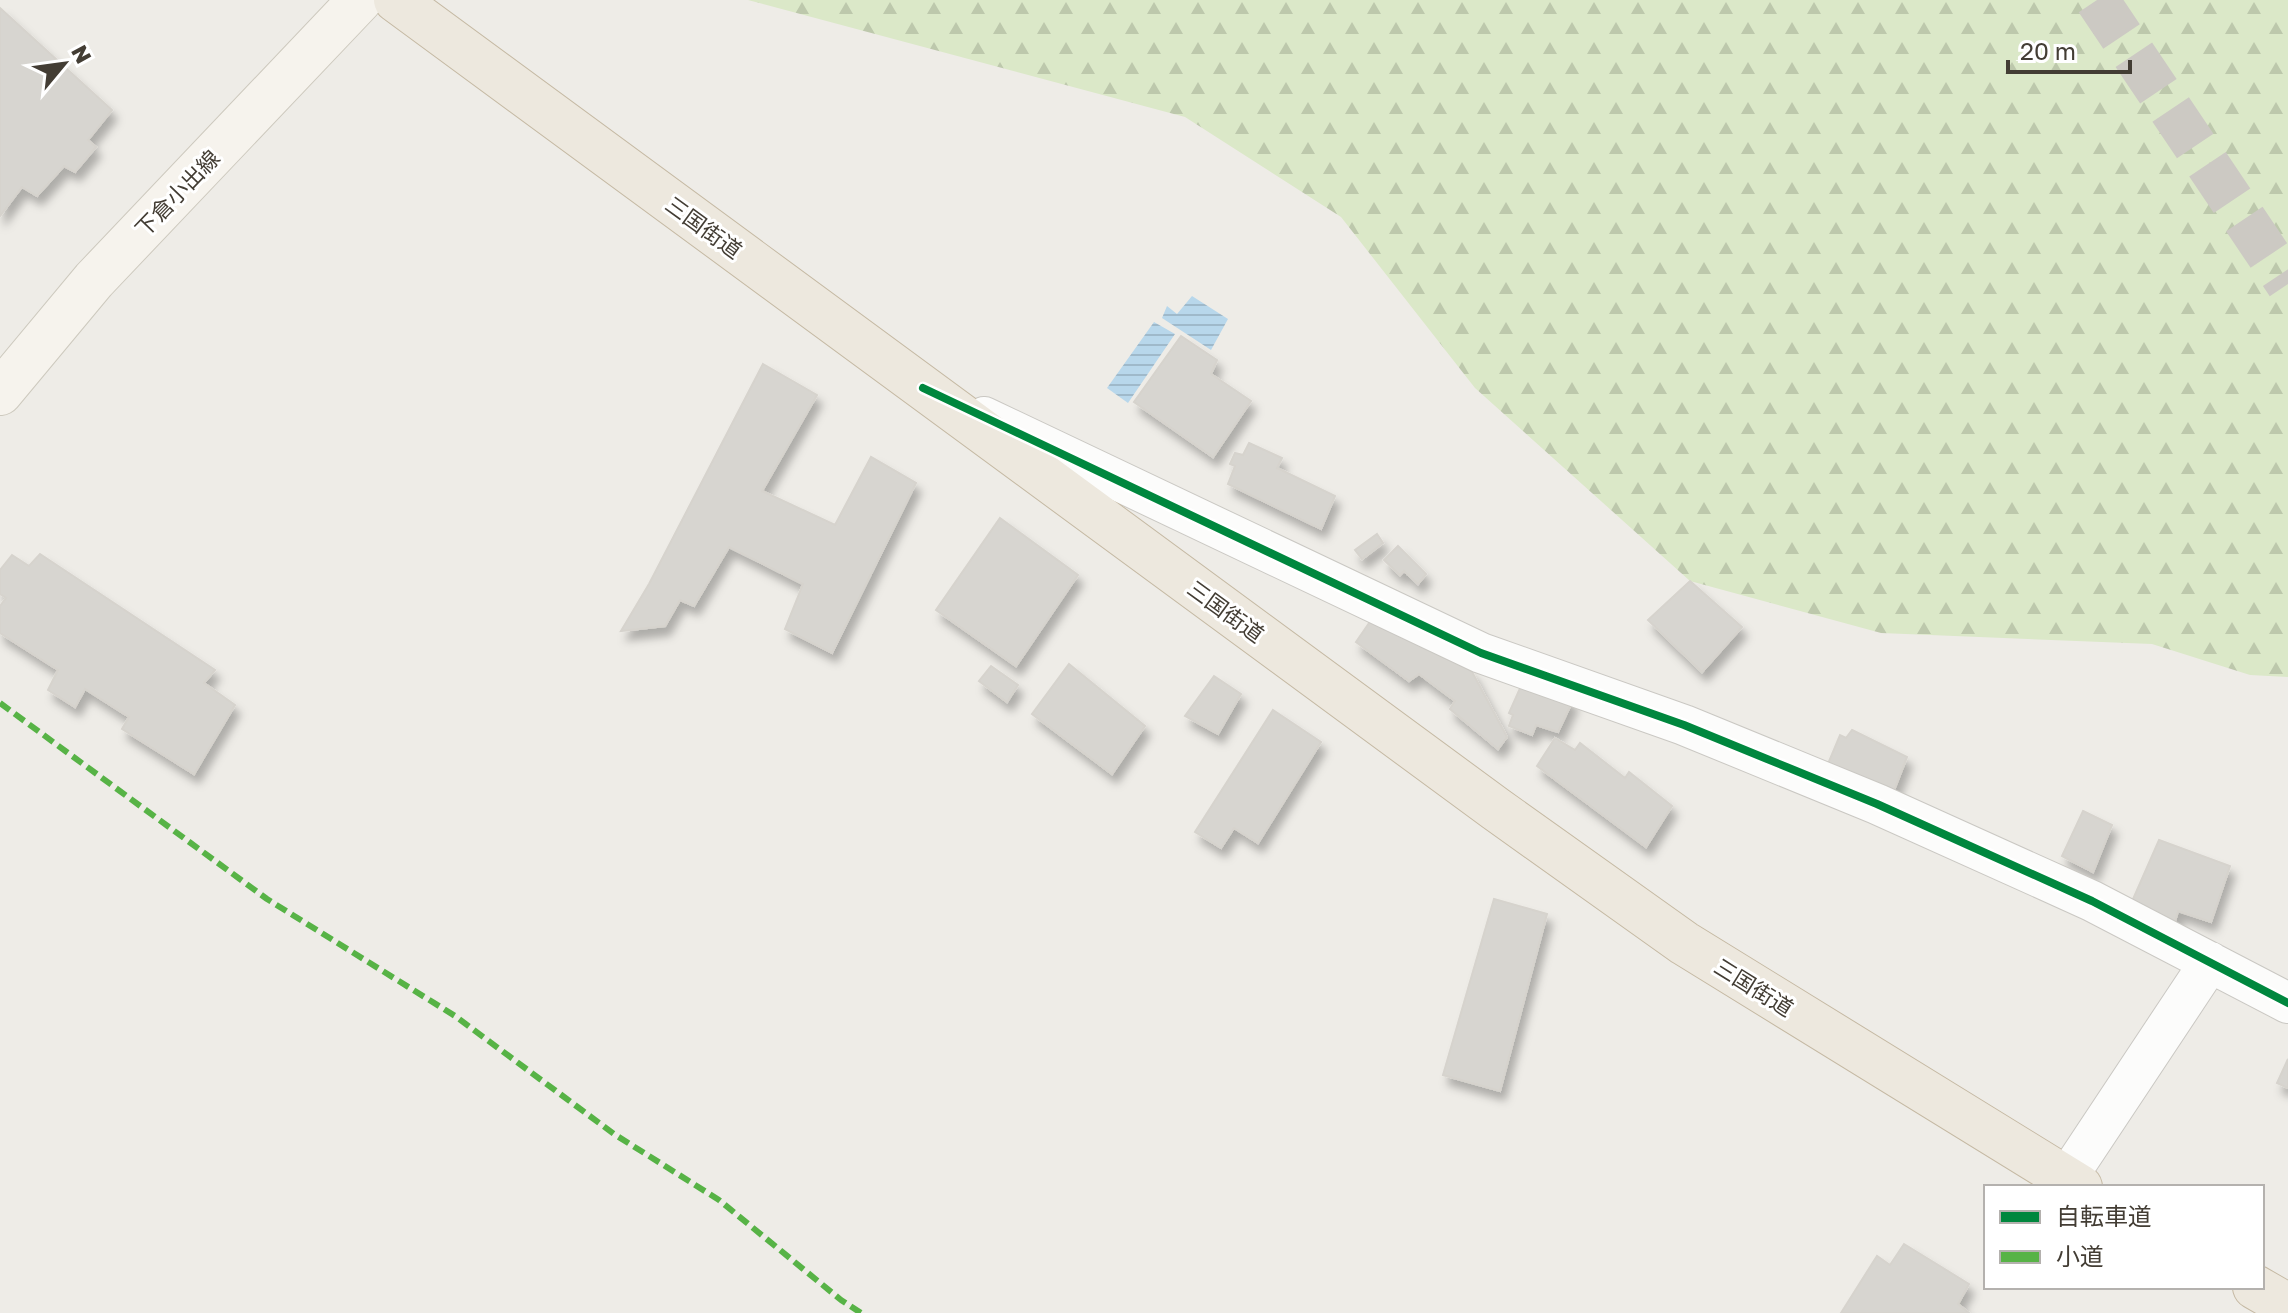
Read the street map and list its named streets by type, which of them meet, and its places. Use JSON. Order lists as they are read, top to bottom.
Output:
{
  "streets": {
    "highway": ["三国街道"],
    "main road": ["下倉小出線"]
  },
  "legend": ["自転車道", "小道"],
  "scale_bar": "20 m",
  "north": "top right"
}
